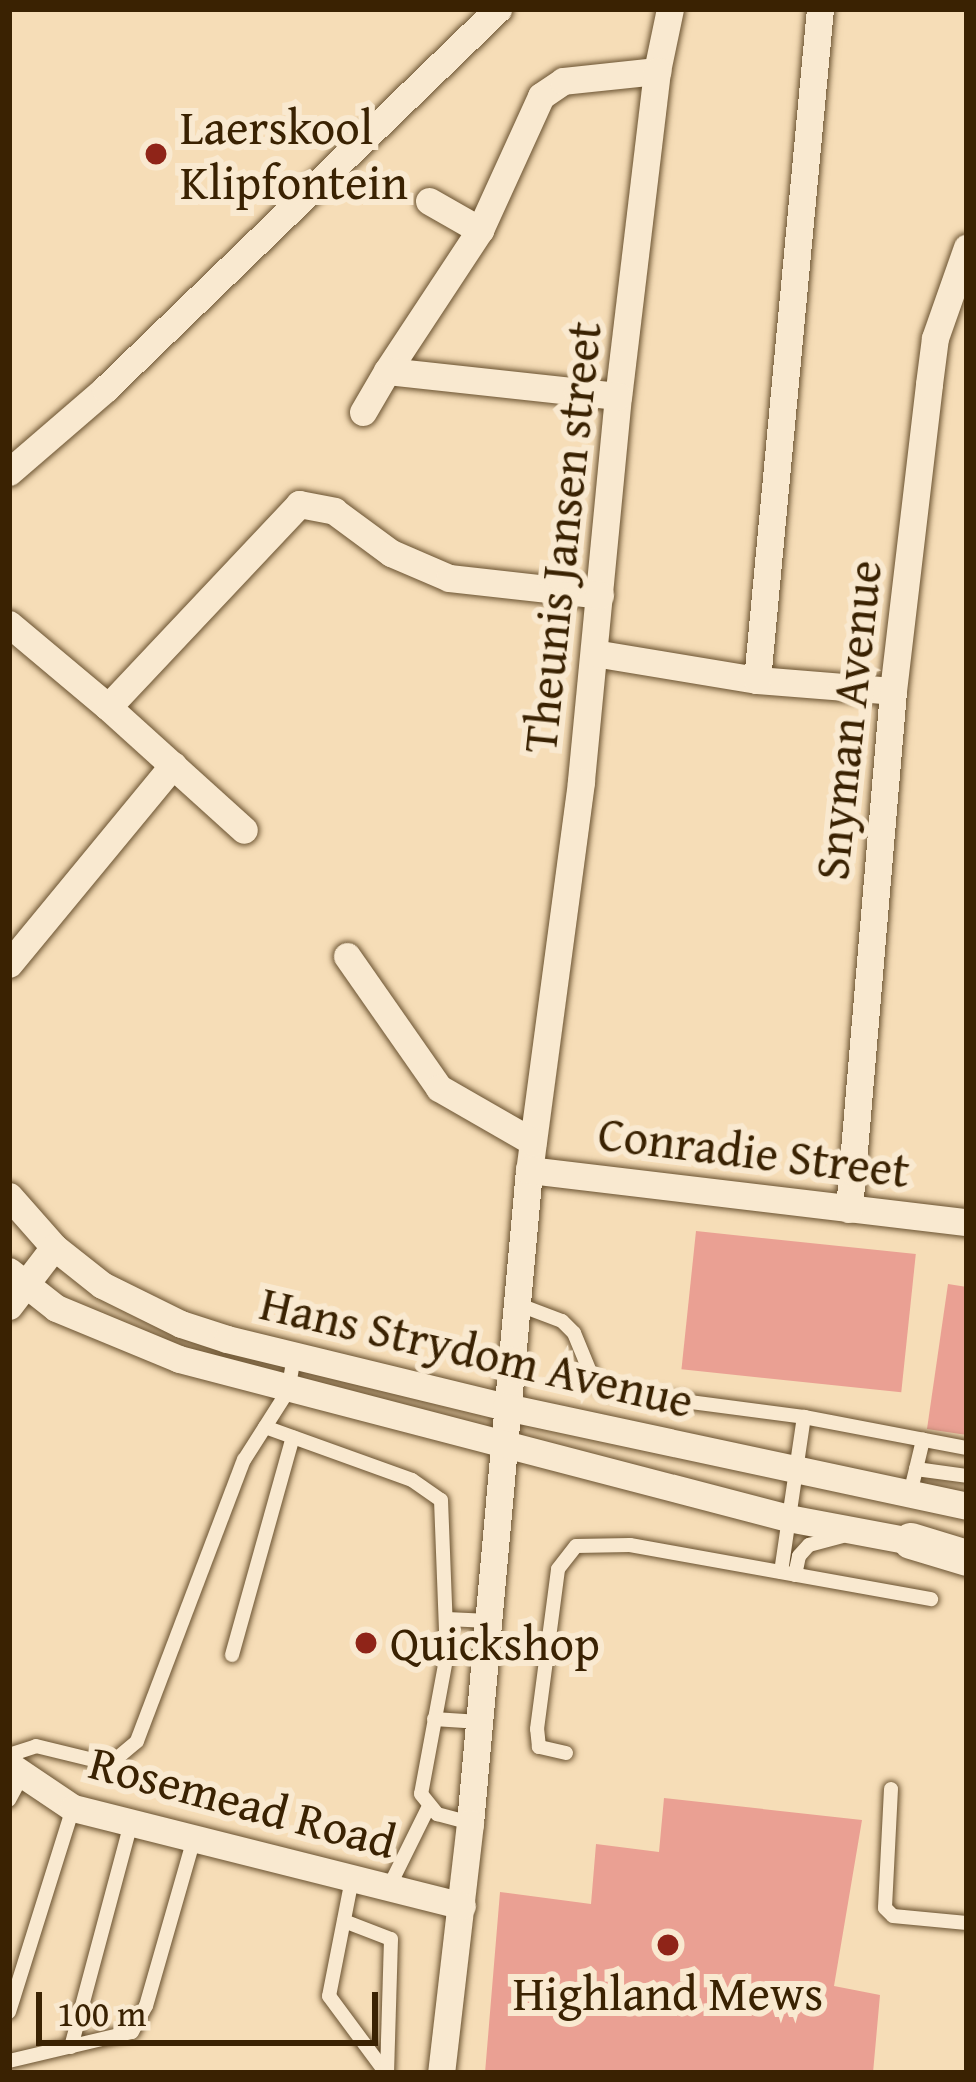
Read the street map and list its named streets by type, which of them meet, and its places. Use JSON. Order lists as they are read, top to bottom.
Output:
{
  "streets": {
    "street": [
      "Theunis Jansen street",
      "Snyman Avenue",
      "Conradie Street",
      "Hans Strydom Avenue",
      "Rosemead Road"
    ]
  },
  "crossings": [
    ["Theunis Jansen street", "Conradie Street"],
    ["Theunis Jansen street", "Hans Strydom Avenue"],
    ["Theunis Jansen street", "Rosemead Road"],
    ["Snyman Avenue", "Conradie Street"]
  ],
  "places": ["Laerskool Klipfontein", "Quickshop", "Highland Mews"],
  "scale_bar": "100 m"
}
